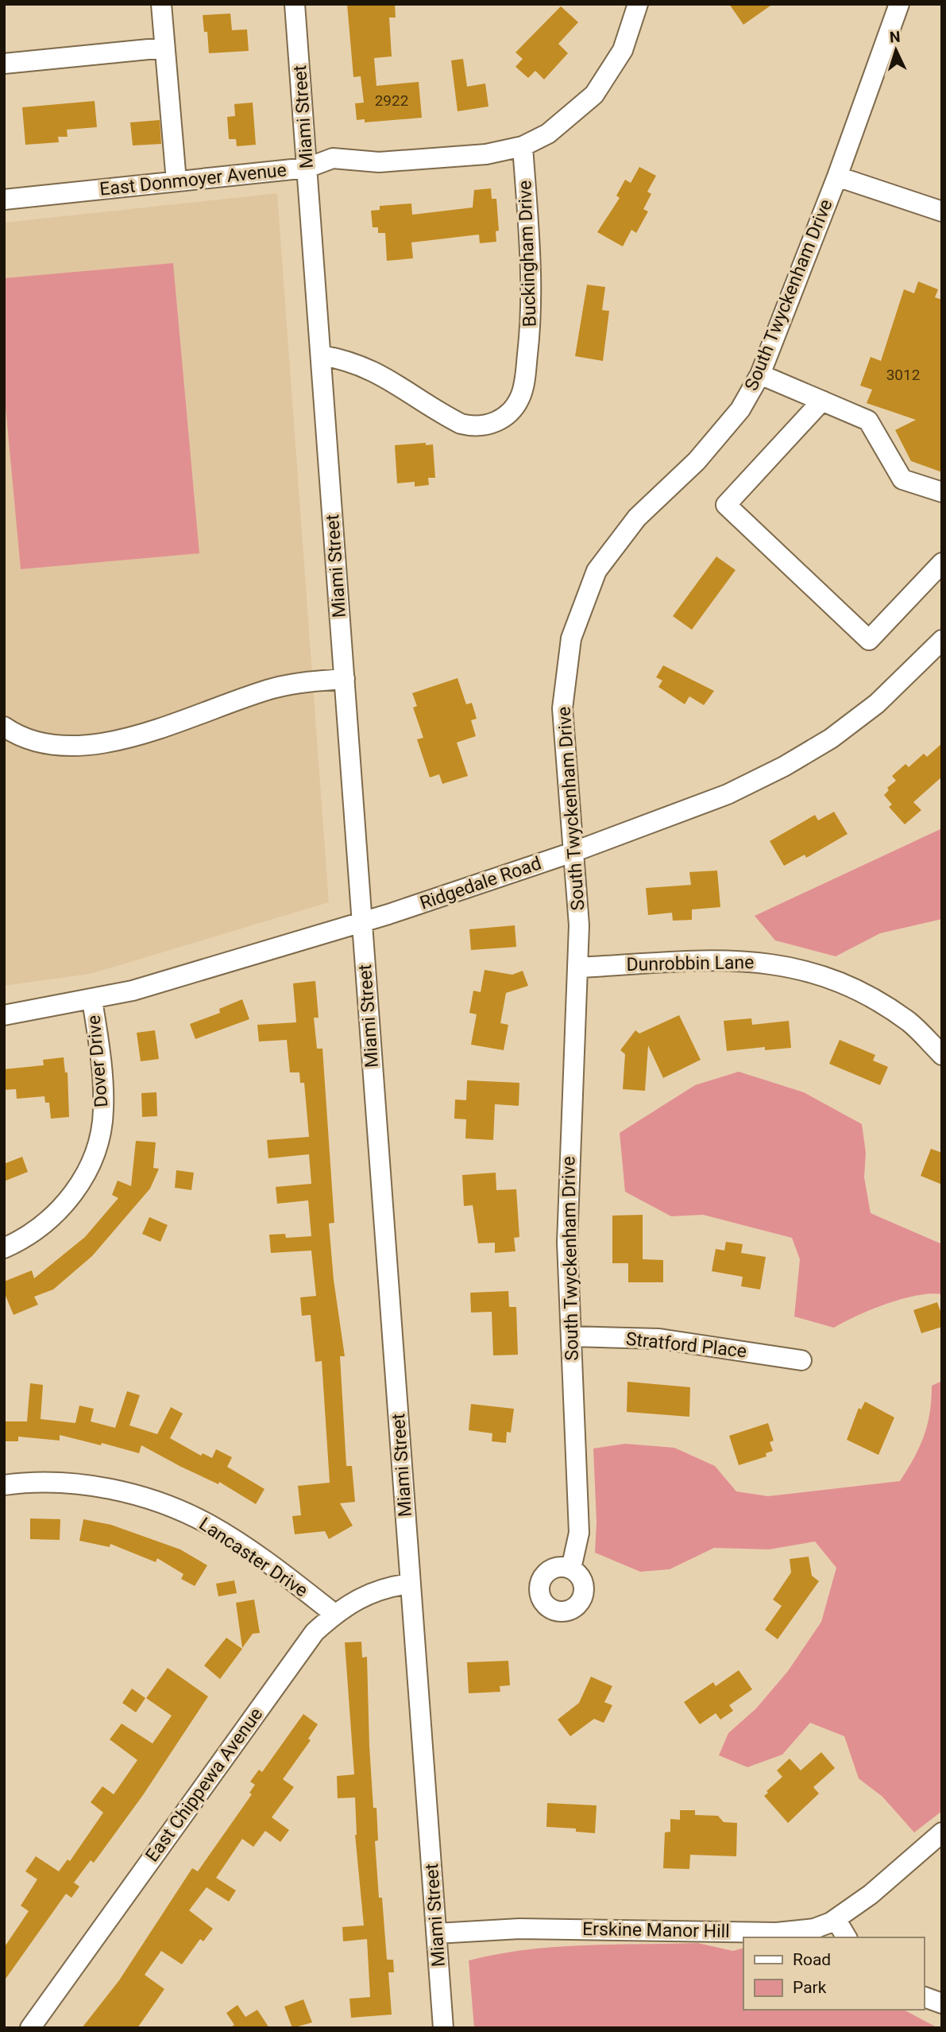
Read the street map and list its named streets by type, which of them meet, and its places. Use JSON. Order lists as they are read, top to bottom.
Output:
{
  "streets": {
    "street": [
      "Miami Street",
      "East Donmoyer Avenue",
      "Buckingham Drive",
      "South Twyckenham Drive",
      "Ridgedale Road",
      "Dunrobbin Lane",
      "Dover Drive",
      "Stratford Place",
      "Lancaster Drive",
      "East Chippewa Avenue",
      "Erskine Manor Hill"
    ]
  },
  "crossings": [
    ["Miami Street", "East Donmoyer Avenue"],
    ["Miami Street", "Buckingham Drive"],
    ["Miami Street", "Ridgedale Road"],
    ["Miami Street", "East Chippewa Avenue"],
    ["Miami Street", "Erskine Manor Hill"],
    ["East Donmoyer Avenue", "Buckingham Drive"],
    ["South Twyckenham Drive", "Ridgedale Road"],
    ["South Twyckenham Drive", "Dunrobbin Lane"],
    ["South Twyckenham Drive", "Stratford Place"],
    ["Ridgedale Road", "Dover Drive"],
    ["Lancaster Drive", "East Chippewa Avenue"]
  ],
  "house_numbers": ["2922", "3012"],
  "legend": ["Road", "Park"],
  "north": "top"
}
